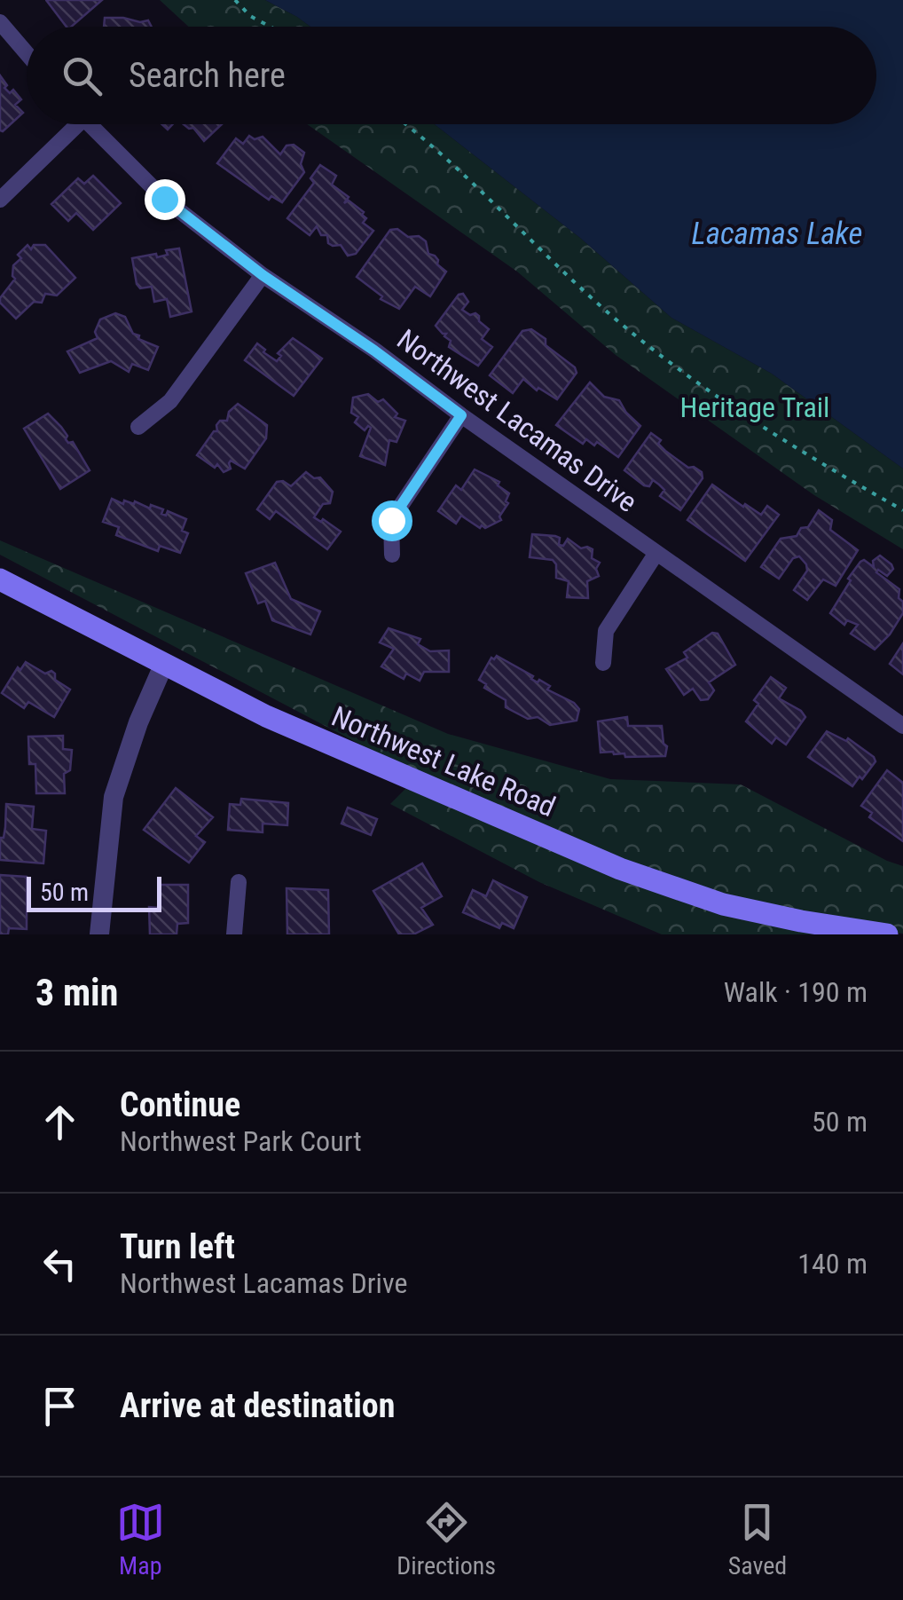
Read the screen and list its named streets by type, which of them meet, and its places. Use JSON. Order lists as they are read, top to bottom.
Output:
{
  "streets": {
    "main road": ["Northwest Lake Road"],
    "street": ["Northwest Lacamas Drive"]
  },
  "water": ["Lacamas Lake"],
  "parks": ["Heritage Trail"],
  "scale_bar": "50 m",
  "page": {
    "search": "Search here",
    "scale": "50 m",
    "heading": ["3 min", "Walk · 190 m"],
    "list": [
      ["Continue", "Northwest Park Court", "50 m"],
      ["Turn left", "Northwest Lacamas Drive", "140 m"],
      "Arrive at destination"
    ],
    "nav": ["Map", "Directions", "Saved"]
  }
}
